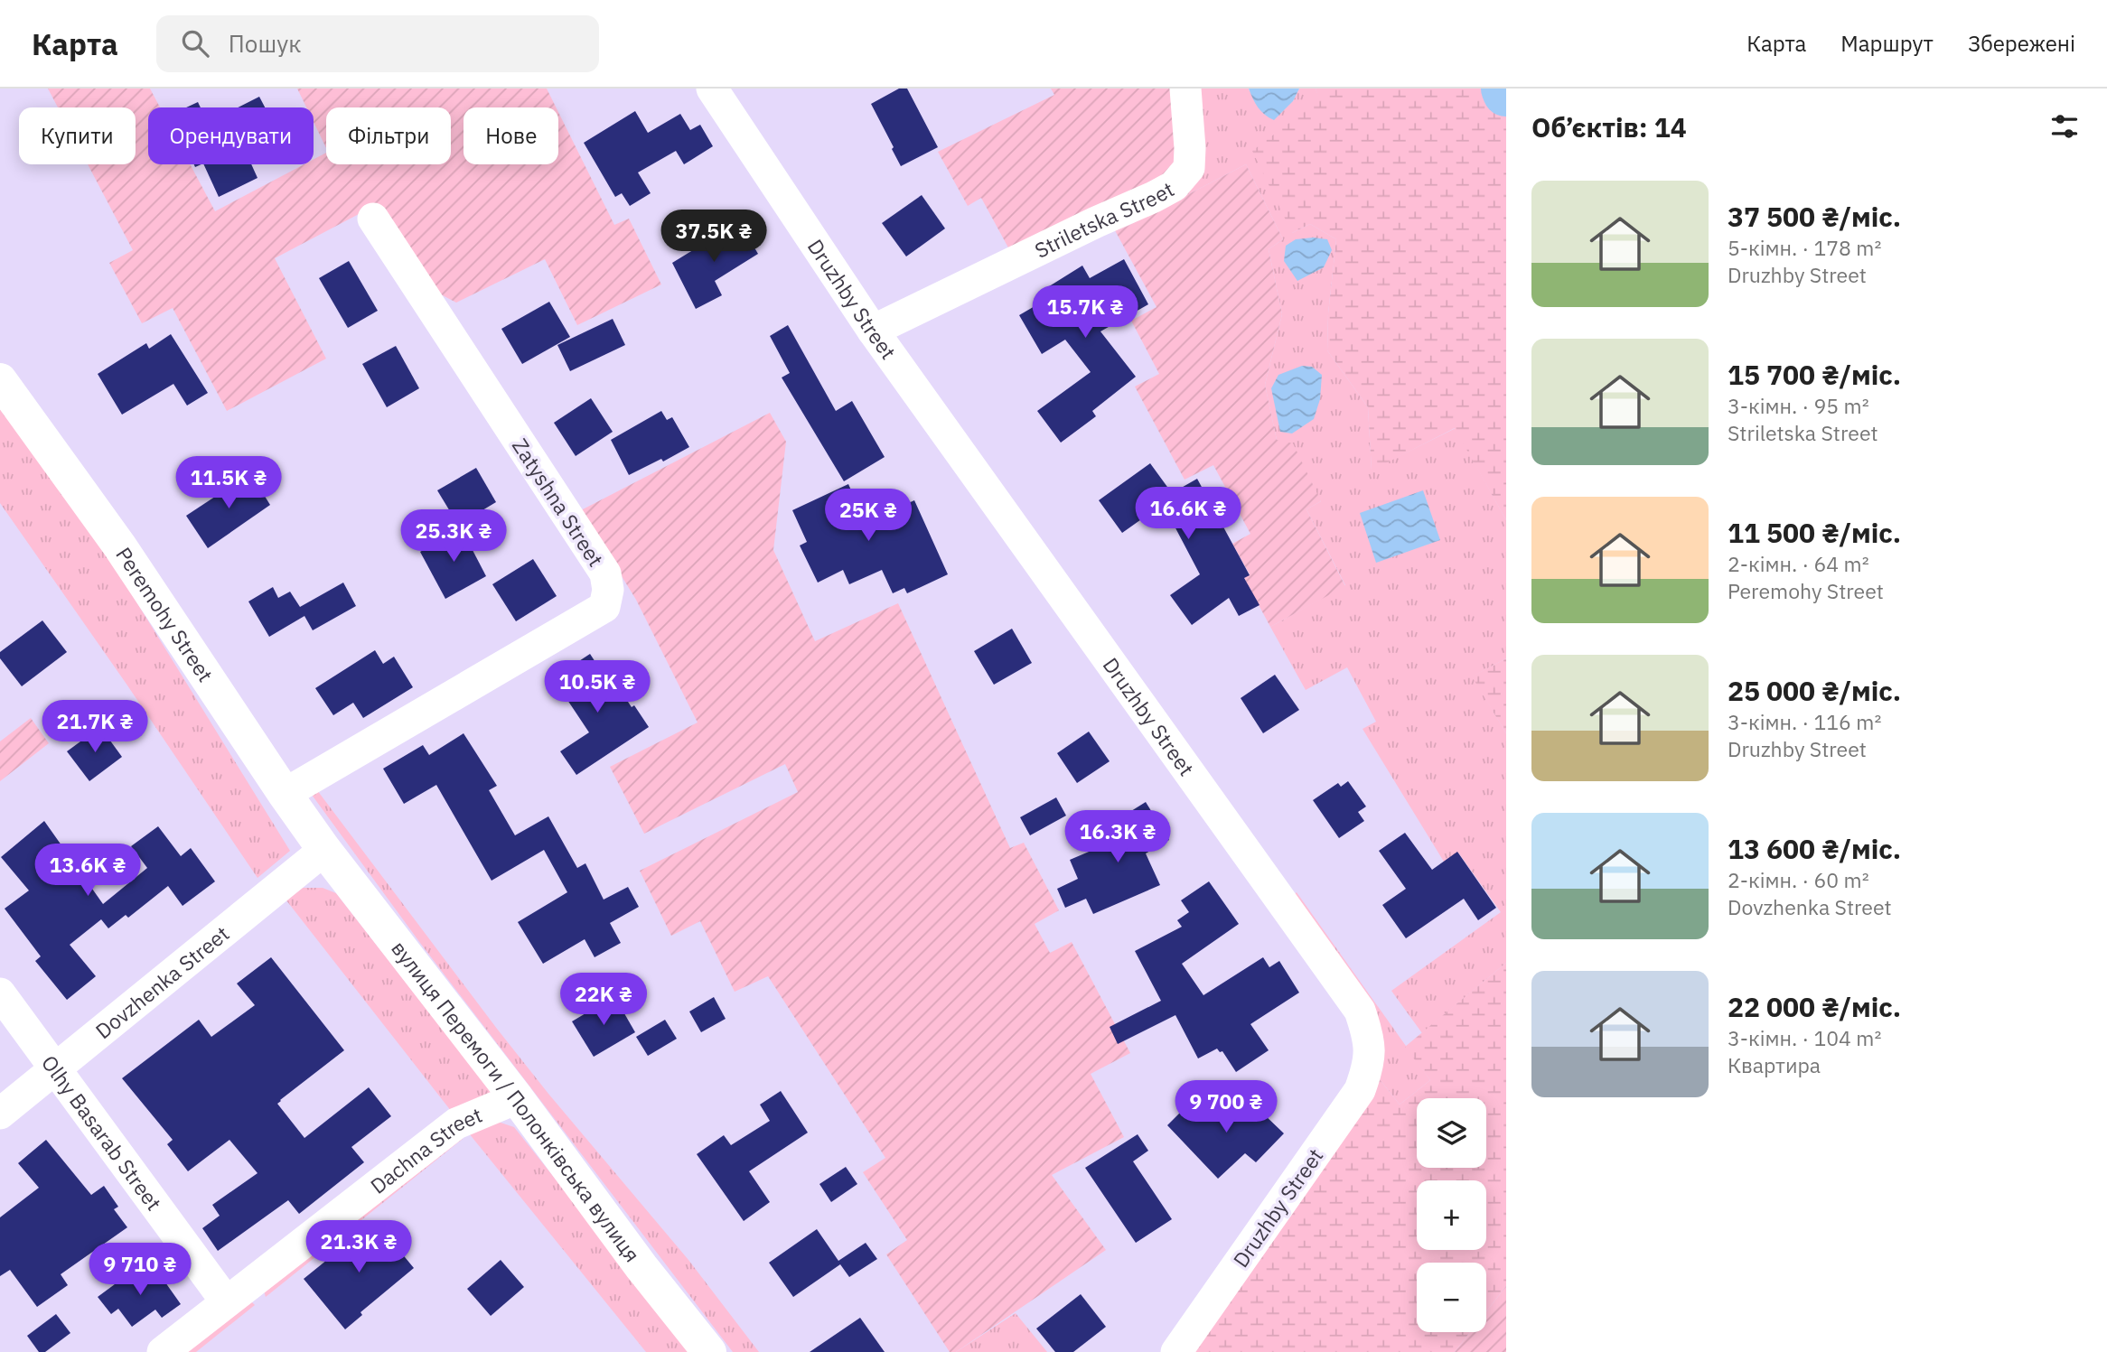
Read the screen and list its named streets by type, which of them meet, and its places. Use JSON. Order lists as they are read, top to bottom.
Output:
{
  "streets": {
    "main road": ["Peremohy Street", "вулиця Перемоги / Полонківська вулиця"],
    "street": [
      "Striletska Street",
      "Druzhby Street",
      "Zatyshna Street",
      "Dovzhenka Street",
      "Olhy Basarab Street",
      "Dachna Street"
    ]
  },
  "crossings": [
    ["Striletska Street", "Druzhby Street"],
    ["Zatyshna Street", "Peremohy Street"],
    ["Peremohy Street", "Dovzhenka Street"],
    ["Peremohy Street", "вулиця Перемоги / Полонківська вулиця"],
    ["Dovzhenka Street", "вулиця Перемоги / Полонківська вулиця"],
    ["Dovzhenka Street", "Olhy Basarab Street"],
    ["вулиця Перемоги / Полонківська вулиця", "Dachna Street"],
    ["Olhy Basarab Street", "Dachna Street"]
  ],
  "page": {
    "header": "Карта",
    "search": "Пошук",
    "nav": ["Карта", "Маршрут", "Збережені"],
    "heading": "Об’єктів: 14",
    "chip": [
      "Купити",
      "Орендувати",
      "Фільтри",
      "Нове"
    ],
    "list": [
      {
        "name": "37 500 ₴/міс.",
        "note": "5-кімн. · 178 m² · Druzhby Street"
      },
      {
        "name": "15 700 ₴/міс.",
        "note": "3-кімн. · 95 m² · Striletska Street"
      },
      {
        "name": "11 500 ₴/міс.",
        "note": "2-кімн. · 64 m² · Peremohy Street"
      },
      {
        "name": "25 000 ₴/міс.",
        "note": "3-кімн. · 116 m² · Druzhby Street"
      },
      {
        "name": "13 600 ₴/міс.",
        "note": "2-кімн. · 60 m² · Dovzhenka Street"
      },
      {
        "name": "22 000 ₴/міс.",
        "note": "3-кімн. · 104 m² · Квартира"
      }
    ],
    "price": [
      "37.5K ₴",
      "15.7K ₴",
      "11.5K ₴",
      "16.6K ₴",
      "25K ₴",
      "25.3K ₴",
      "10.5K ₴",
      "21.7K ₴",
      "16.3K ₴",
      "13.6K ₴",
      "22K ₴",
      "9 700 ₴",
      "21.3K ₴",
      "9 710 ₴"
    ],
    "map_buttons": ["+", "−"]
  }
}
